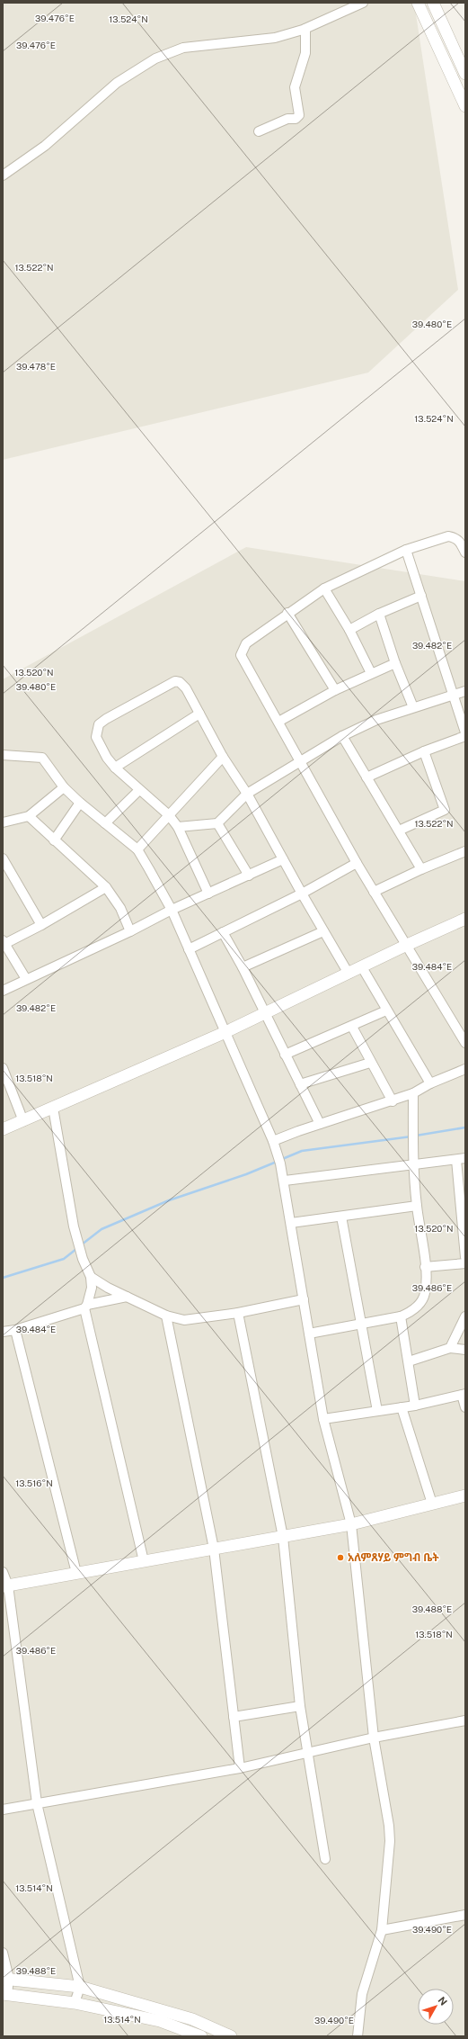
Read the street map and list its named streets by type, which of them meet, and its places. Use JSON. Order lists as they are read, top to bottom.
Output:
{
  "places": ["አለምጸሃይ ምግብ ቤት"],
  "north": "top right",
  "coordinates": [
    "39.476°E",
    "13.524°N",
    "13.522°N",
    "39.480°E",
    "39.478°E",
    "39.482°E",
    "13.520°N",
    "39.484°E",
    "13.518°N",
    "39.486°E",
    "13.516°N",
    "39.488°E",
    "13.514°N",
    "39.490°E"
  ]
}
